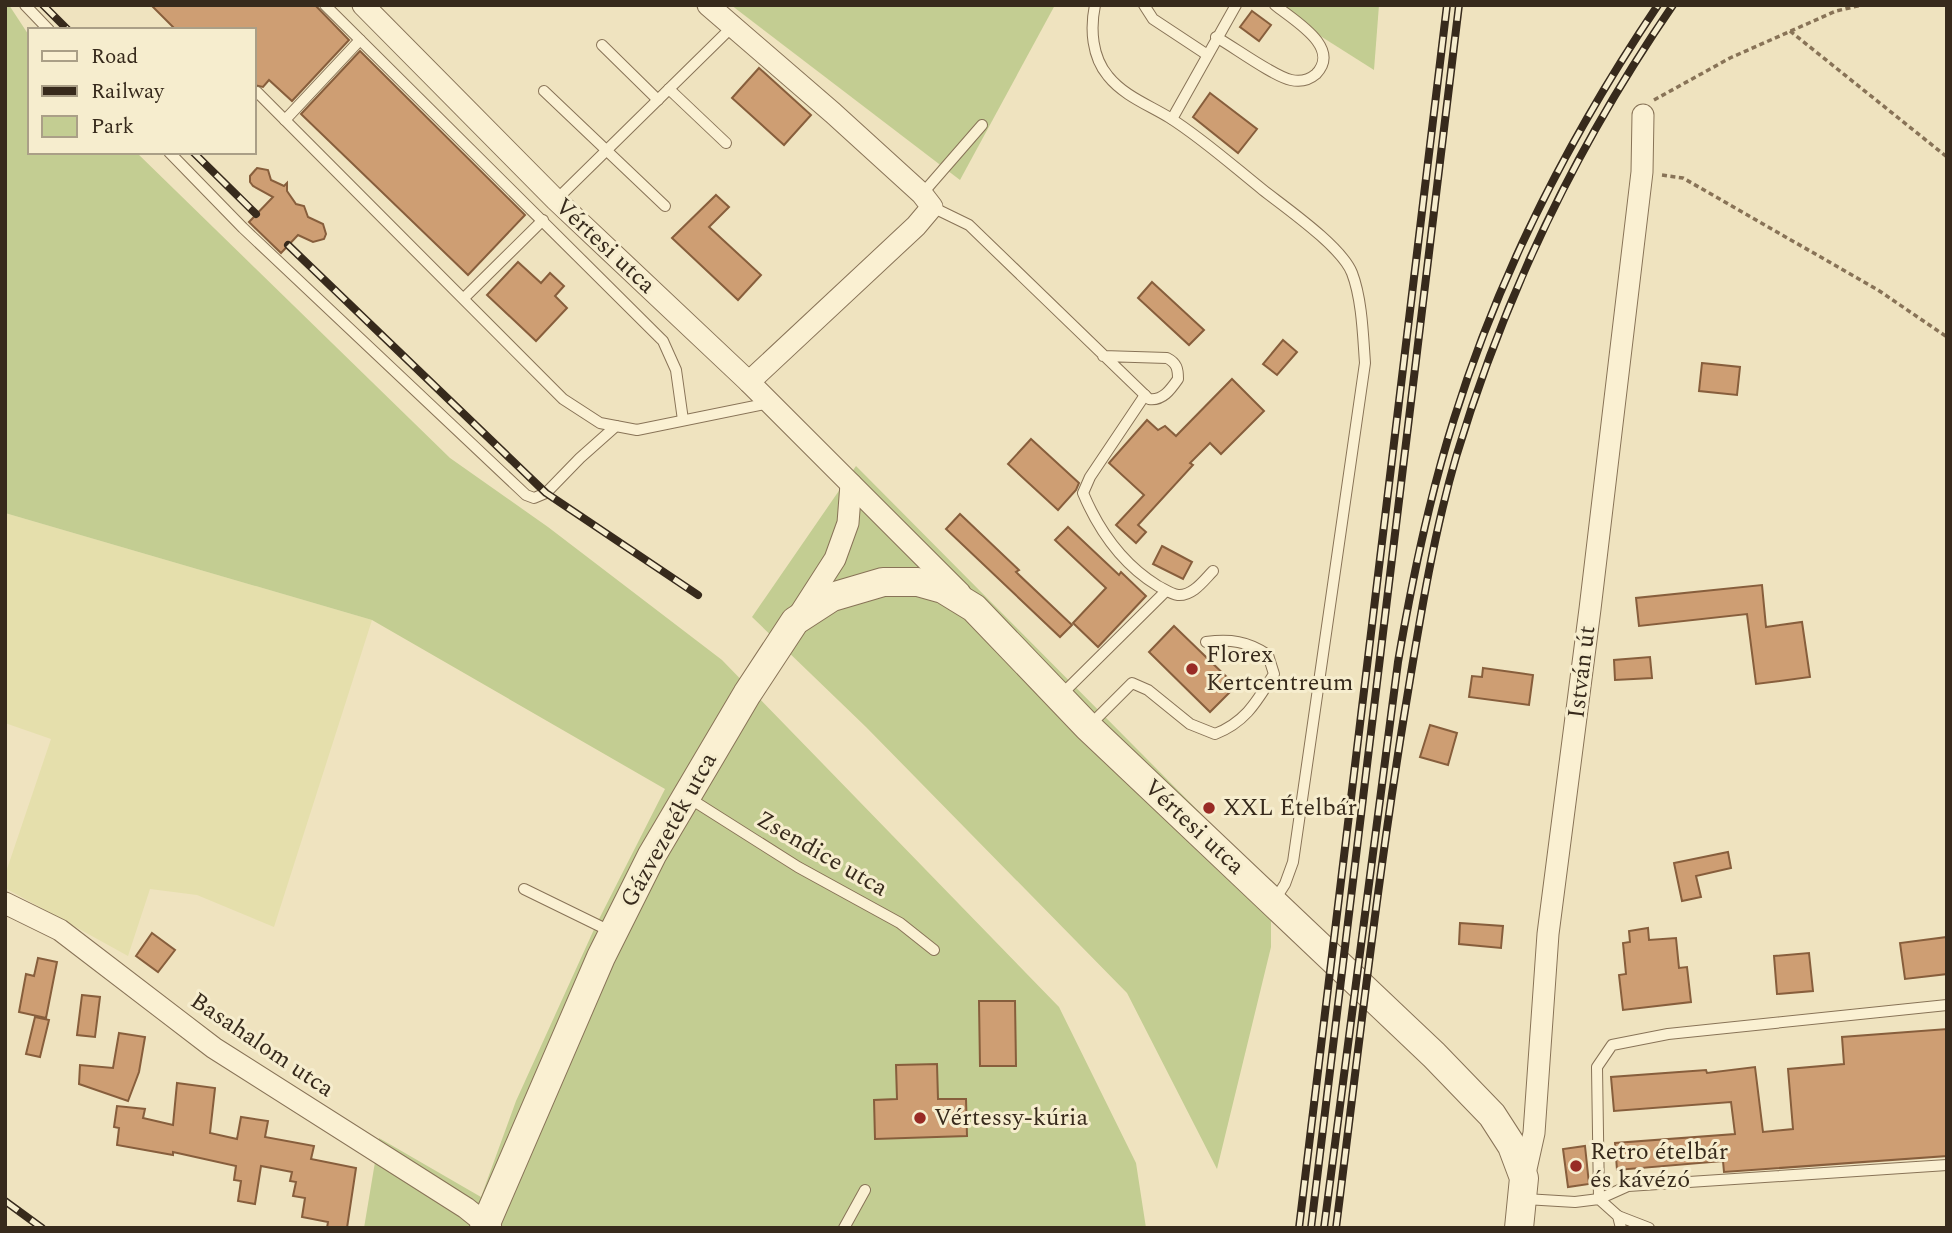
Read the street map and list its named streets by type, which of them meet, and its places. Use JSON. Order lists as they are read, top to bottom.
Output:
{
  "streets": {
    "street": [
      "Vértesi utca",
      "István út",
      "Gázvezeték utca",
      "Basahalom utca"
    ],
    "lane": ["Zsendice utca"]
  },
  "crossings": [
    ["Vértesi utca", "István út"],
    ["Vértesi utca", "Gázvezeték utca"],
    ["Gázvezeték utca", "Zsendice utca"],
    ["Gázvezeték utca", "Basahalom utca"]
  ],
  "places": [
    "Florex Kertcentreum",
    "XXL Ételbár",
    "Vértessy-kúria",
    "Retro ételbár és kávézó"
  ],
  "legend": ["Road", "Railway", "Park"]
}
